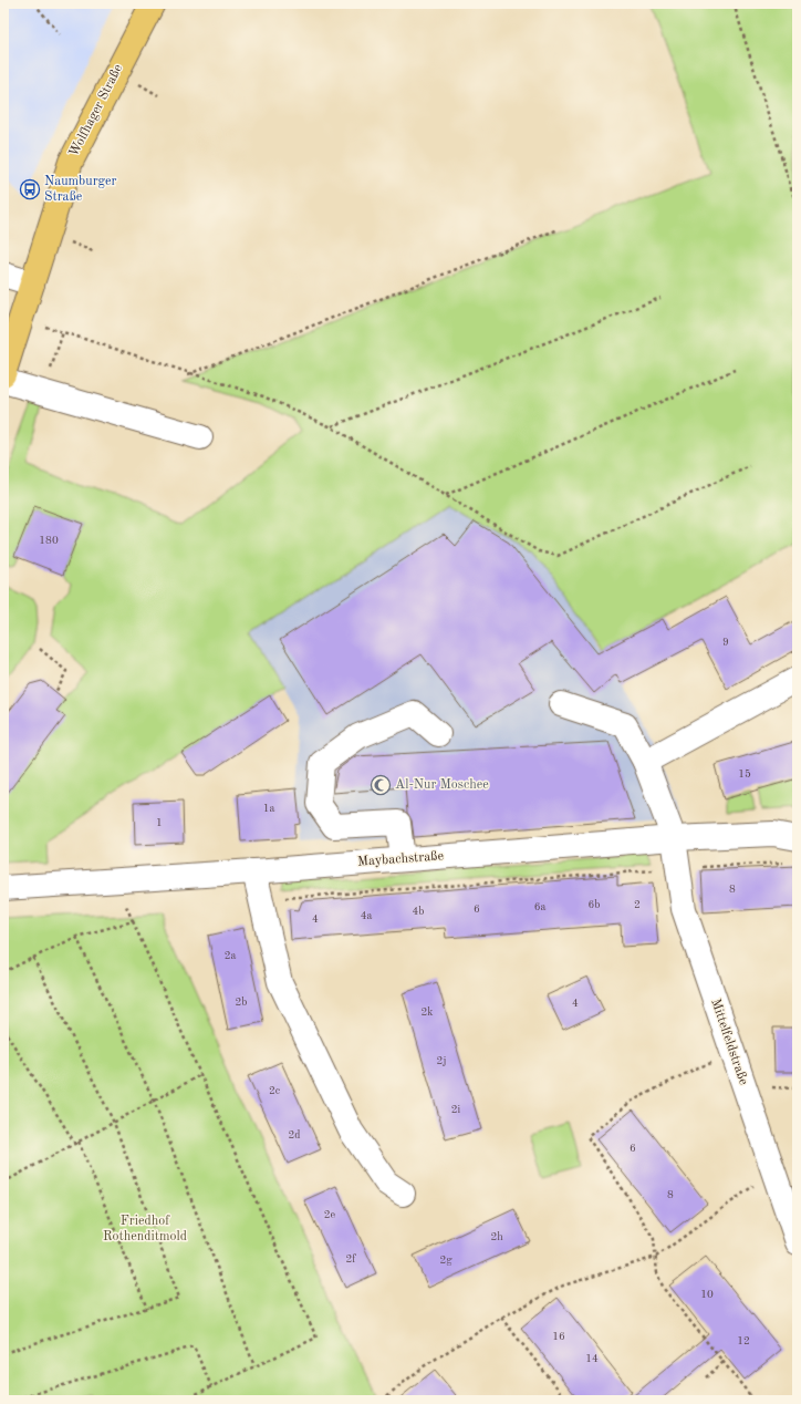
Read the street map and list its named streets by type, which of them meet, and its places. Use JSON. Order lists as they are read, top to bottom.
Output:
{
  "streets": {
    "main road": ["Wolfhager Straße"],
    "street": ["Maybachstraße", "Mittelfeldstraße"]
  },
  "crossings": [
    ["Maybachstraße", "Mittelfeldstraße"]
  ],
  "parks": ["Friedhof Rothenditmold"],
  "places": {
    "bus stop": ["Naumburger Straße"],
    "mosque": ["Al-Nur Moschee"]
  },
  "house_numbers": [
    "180",
    "9",
    "15",
    "1a",
    "1",
    "8",
    "6b",
    "2",
    "6a",
    "6",
    "4b",
    "4a",
    "4",
    "2a",
    "2b",
    "4",
    "2k",
    "2j",
    "2c",
    "2i",
    "2d",
    "6",
    "8",
    "2e",
    "2h",
    "2f",
    "2g",
    "10",
    "16",
    "12",
    "14"
  ]
}
